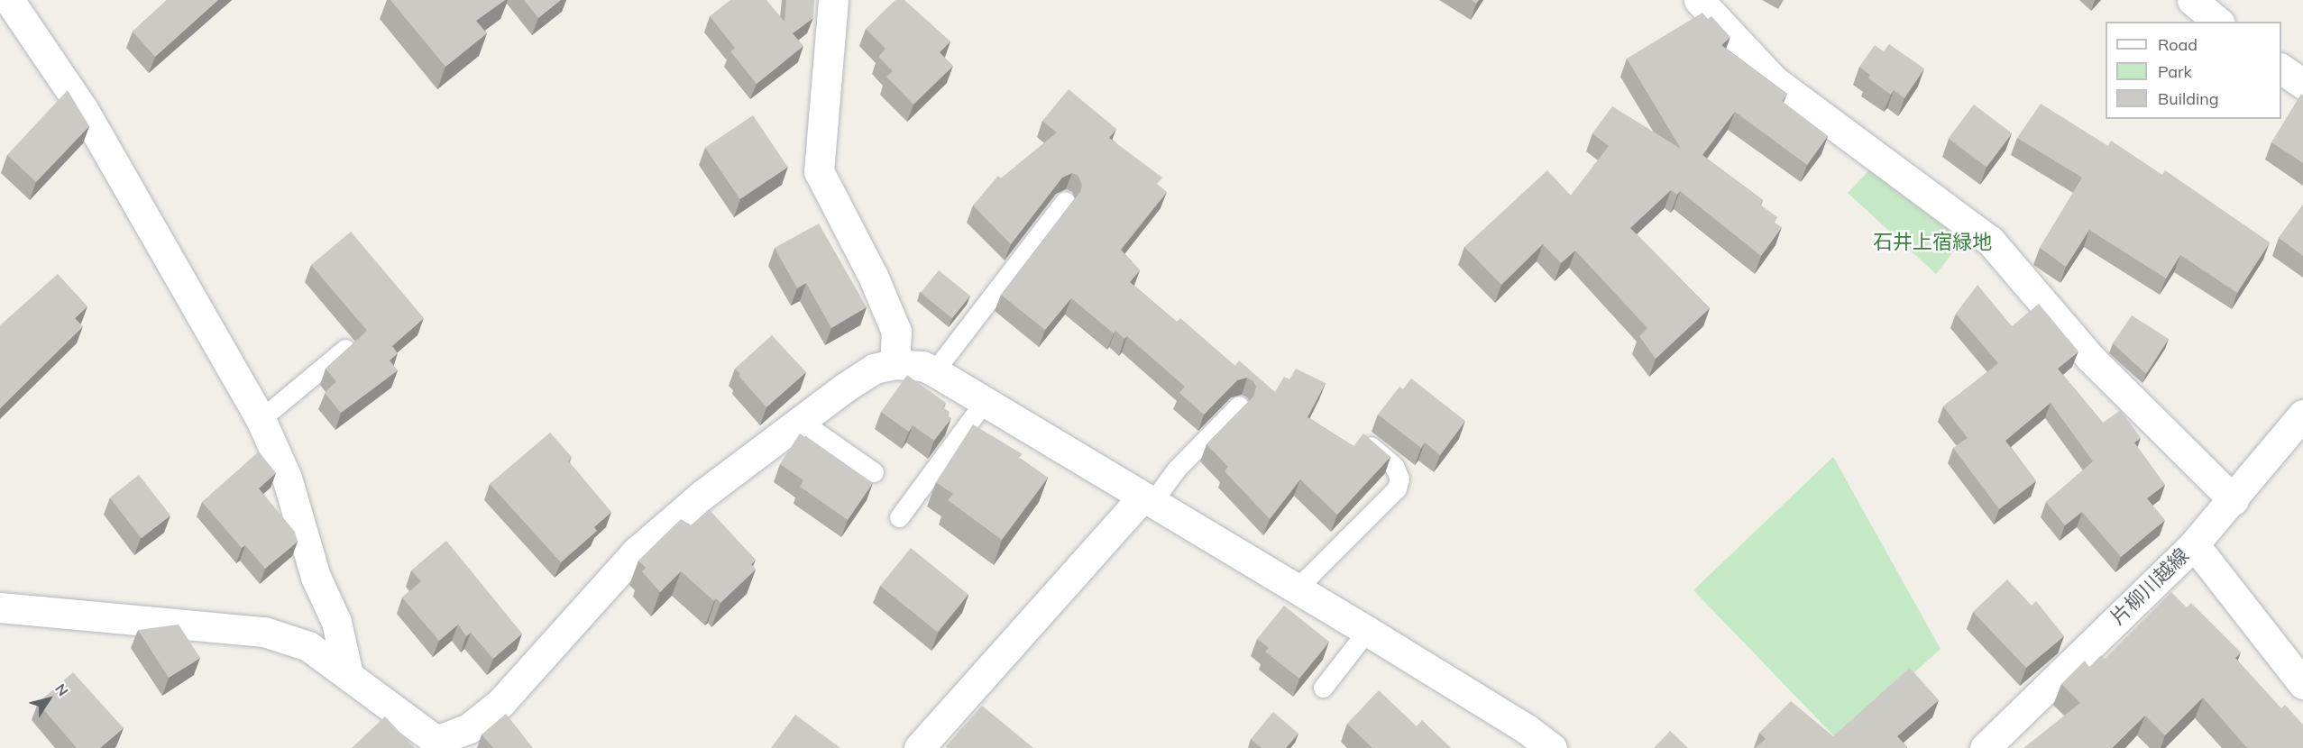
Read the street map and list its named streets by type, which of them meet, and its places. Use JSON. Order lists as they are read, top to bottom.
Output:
{
  "streets": {
    "street": ["片柳川越線"]
  },
  "parks": ["石井上宿緑地"],
  "legend": ["Road", "Park", "Building"],
  "north": "top right"
}
